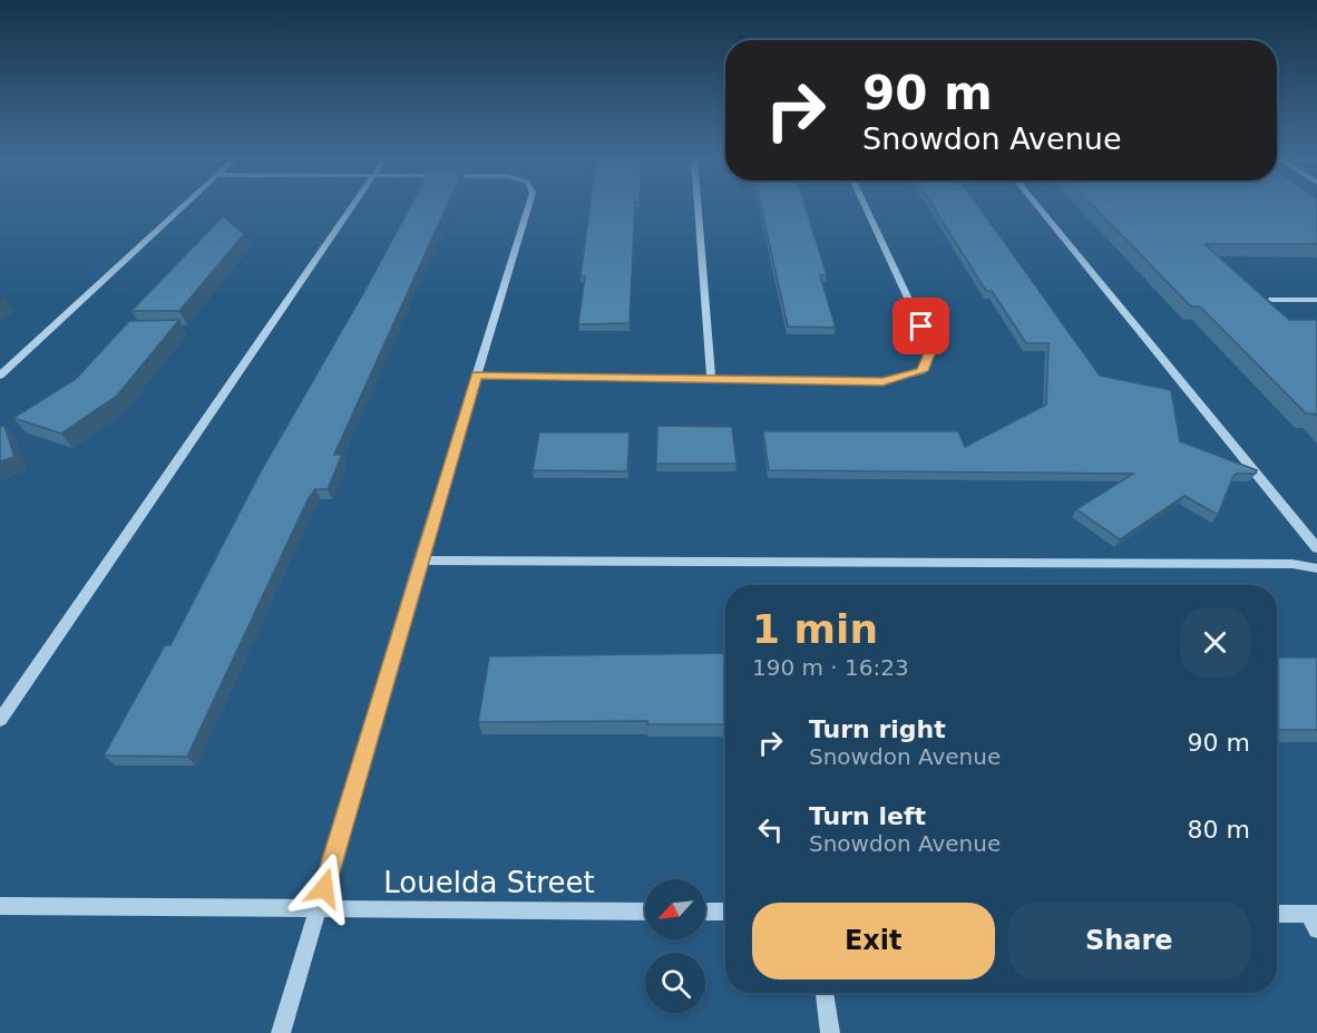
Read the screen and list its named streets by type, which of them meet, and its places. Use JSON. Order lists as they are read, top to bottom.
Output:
{
  "streets": {
    "street": ["Louelda Street"]
  },
  "north": "bottom left",
  "page": {
    "turn": ["90 m", "Snowdon Avenue"],
    "heading": ["1 min", "190 m · 16:23"],
    "list": [
      {
        "name": "Turn right",
        "note": "Snowdon Avenue",
        "value": "90 m"
      },
      {
        "name": "Turn left",
        "note": "Snowdon Avenue",
        "value": "80 m"
      }
    ],
    "buttons": ["Exit", "Share"]
  }
}
